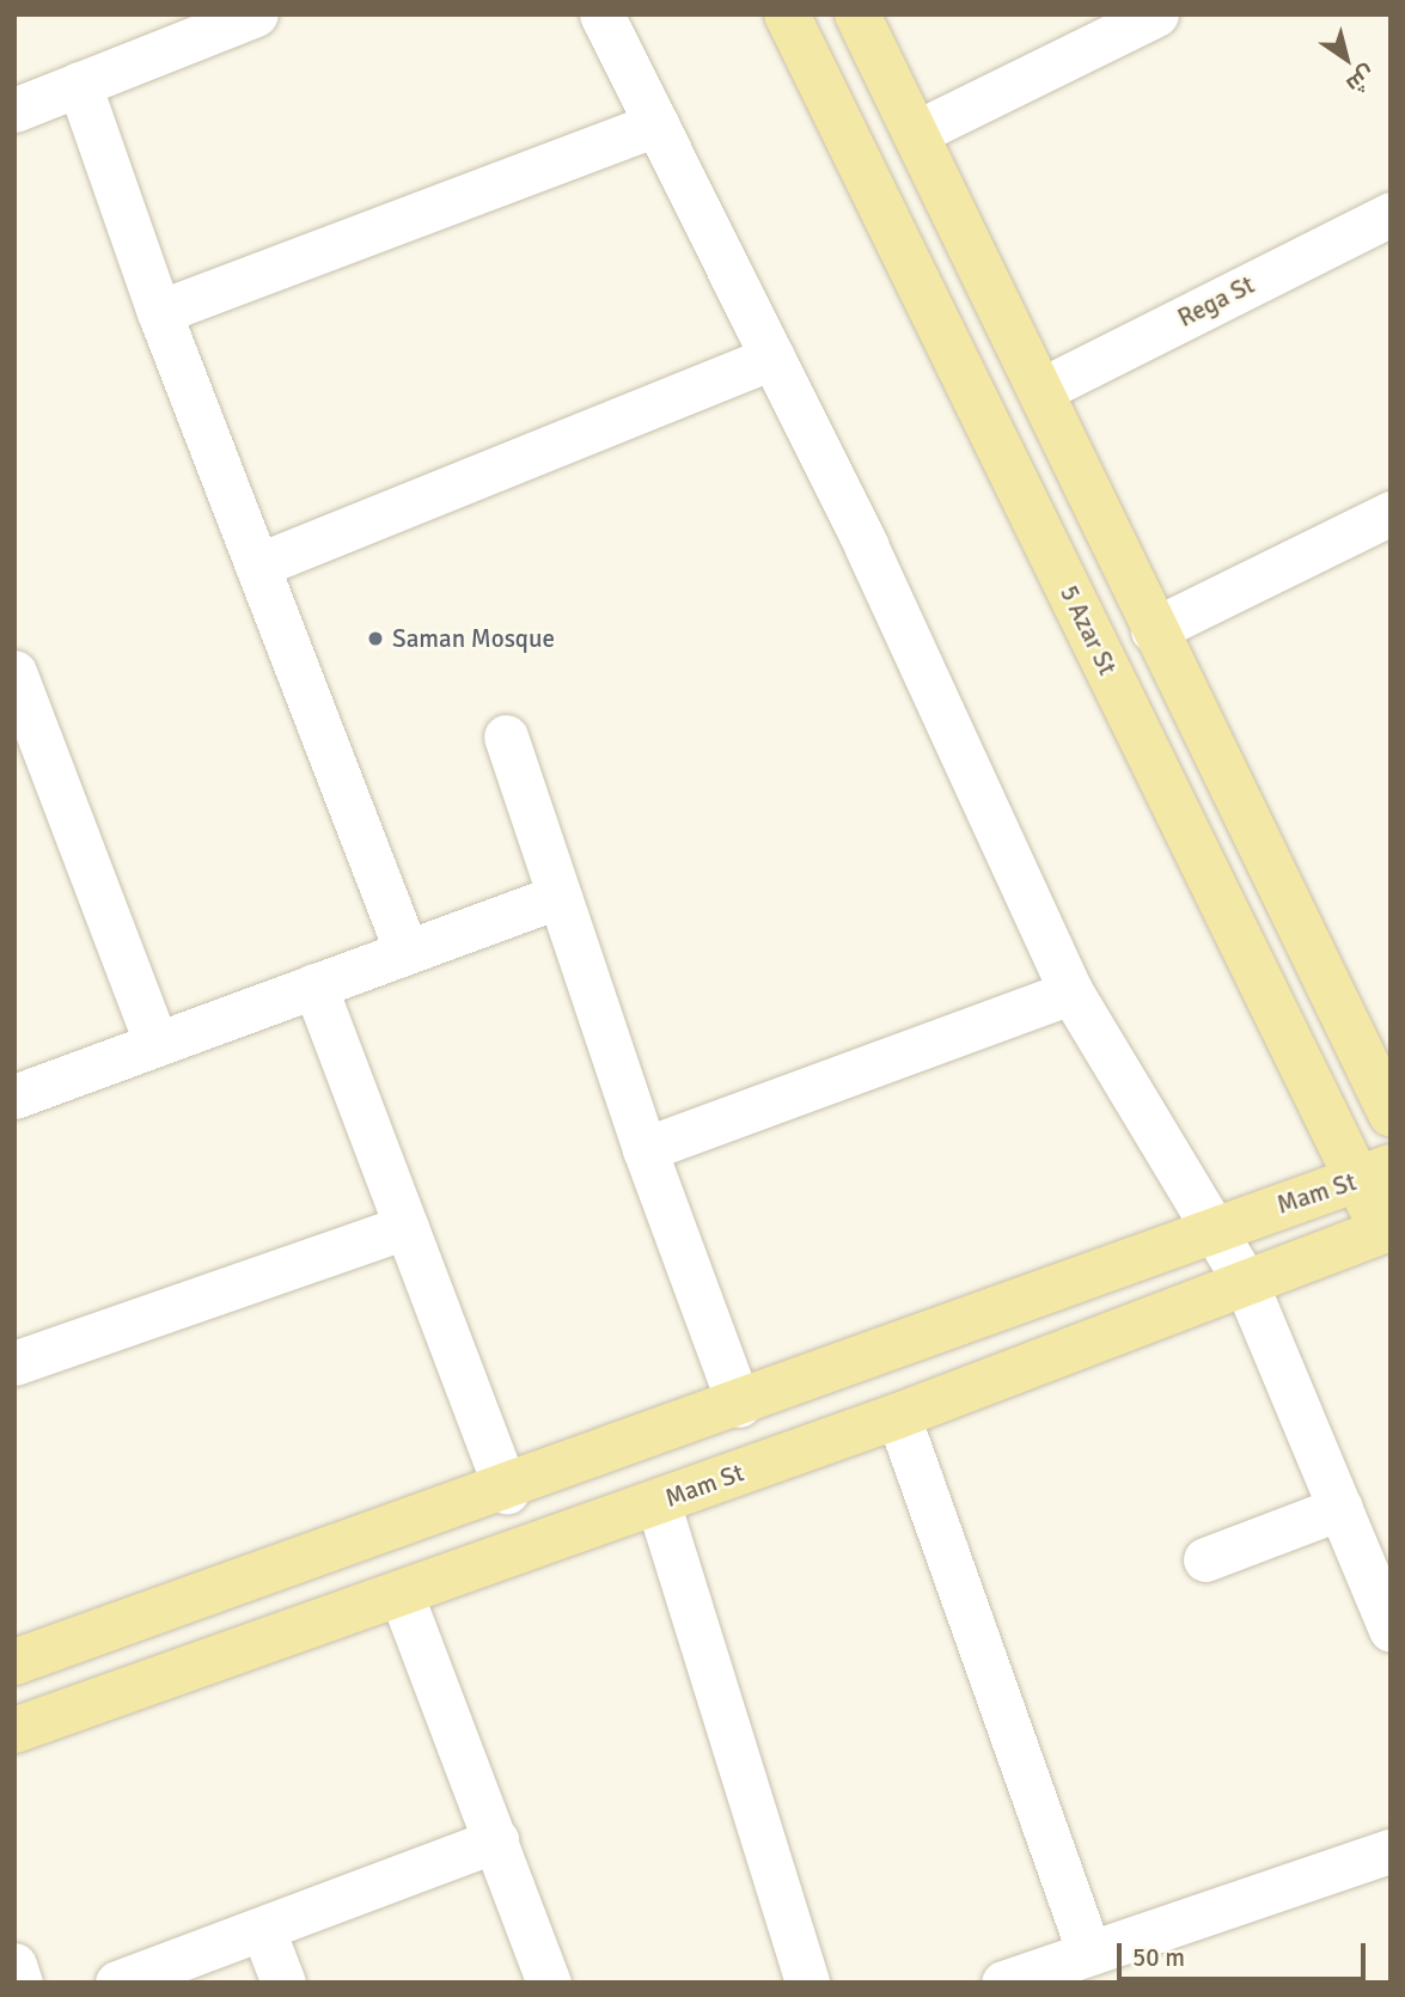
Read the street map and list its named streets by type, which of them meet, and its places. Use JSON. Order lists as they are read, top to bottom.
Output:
{
  "streets": {
    "main road": ["5 Azar St", "Mam St"],
    "street": ["Rega St"]
  },
  "crossings": [
    ["5 Azar St", "Mam St"]
  ],
  "places": ["Saman Mosque"],
  "scale_bar": "50 m",
  "north": "bottom right"
}
